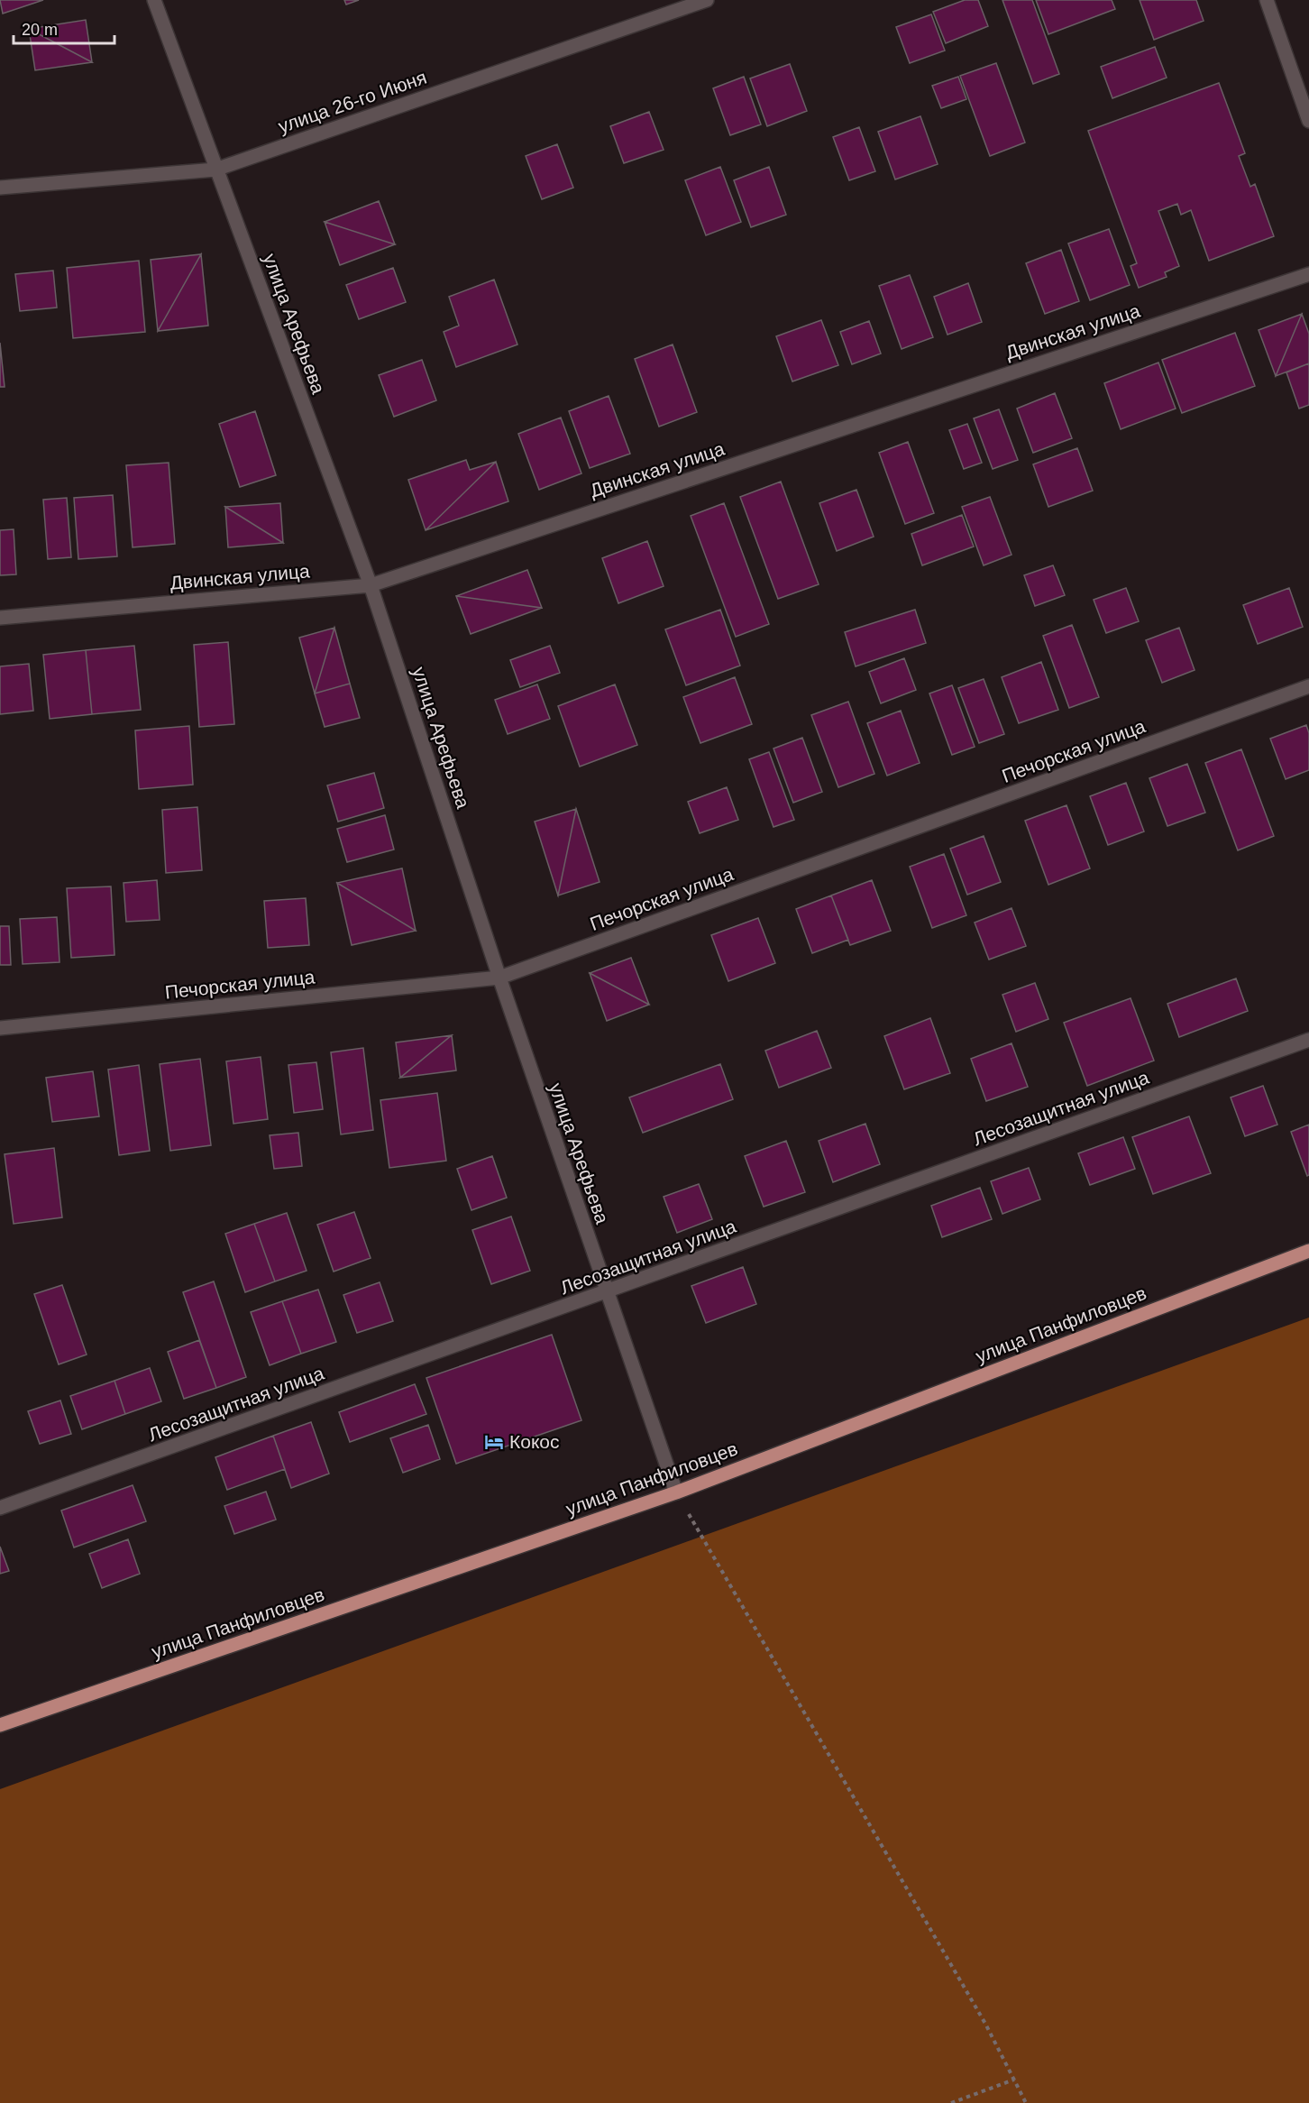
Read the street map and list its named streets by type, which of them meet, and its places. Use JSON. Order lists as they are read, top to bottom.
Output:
{
  "streets": {
    "main road": ["улица Панфиловцев"],
    "street": [
      "улица 26-го Июня",
      "улица Арефьева",
      "Двинская улица",
      "Печорская улица",
      "Лесозащитная улица"
    ]
  },
  "crossings": [
    ["улица 26-го Июня", "улица Арефьева"],
    ["улица Арефьева", "Двинская улица"],
    ["улица Арефьева", "Печорская улица"],
    ["улица Арефьева", "Лесозащитная улица"],
    ["улица Арефьева", "улица Панфиловцев"]
  ],
  "places": {
    "hotel": ["Кокос"]
  },
  "scale_bar": "20 m"
}
